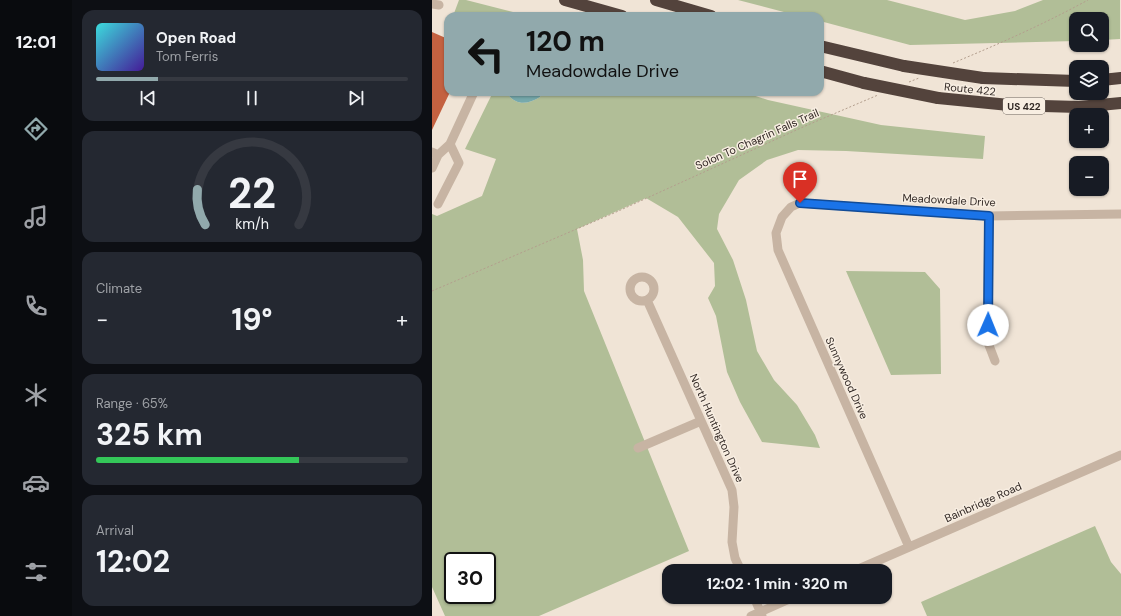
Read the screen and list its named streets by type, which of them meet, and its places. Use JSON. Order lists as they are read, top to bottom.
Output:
{
  "streets": {
    "highway": ["Route 422", "US 422"],
    "street": [
      "Meadowdale Drive",
      "Sunnywood Drive",
      "North Huntington Drive",
      "Bainbridge Road"
    ],
    "path": ["Solon To Chagrin Falls Trail"]
  },
  "crossings": [
    ["Meadowdale Drive", "Sunnywood Drive"],
    ["Sunnywood Drive", "Bainbridge Road"]
  ],
  "page": {
    "tabs": "12:01",
    "map_buttons": ["+", "−"],
    "turn": ["120 m", "Meadowdale Drive"],
    "song": ["Open Road", "Tom Ferris"],
    "tile": [
      "Climate",
      ["Range · 65%", "325 km"],
      ["Arrival", "12:02"]
    ],
    "heat": ["−", "19°", "+"],
    "limit": "30",
    "trip": "12:02 · 1 min · 320 m",
    "gauge": ["22", "km/h"]
  }
}
